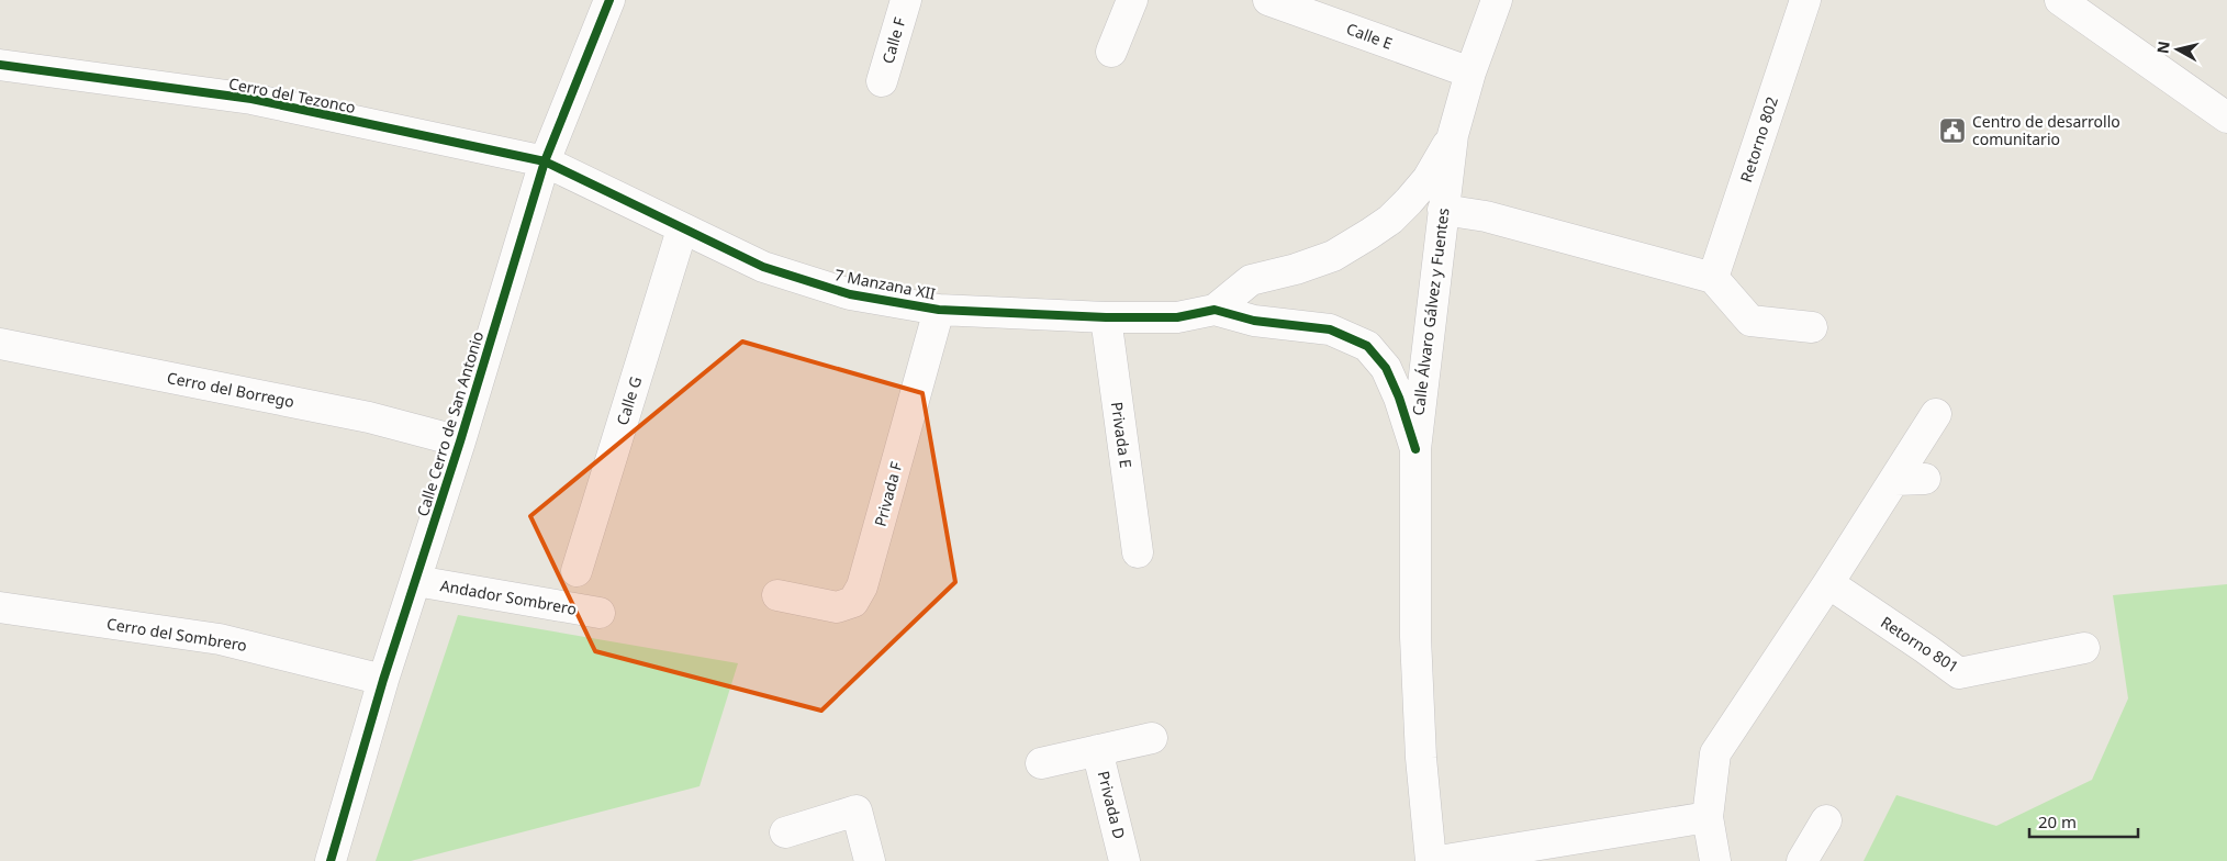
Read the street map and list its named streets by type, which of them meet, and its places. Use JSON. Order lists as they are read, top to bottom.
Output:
{
  "streets": {
    "street": [
      "Calle E",
      "Calle F",
      "Cerro del Tezonco",
      "Retorno 802",
      "7 Manzana XII",
      "Calle Álvaro Gálvez y Fuentes",
      "Cerro del Borrego",
      "Calle G",
      "Calle Cerro de San Antonio",
      "Privada E",
      "Privada F",
      "Andador Sombrero",
      "Cerro del Sombrero",
      "Retorno 801",
      "Privada D"
    ]
  },
  "crossings": [
    ["Calle E", "Calle Álvaro Gálvez y Fuentes"],
    ["Cerro del Tezonco", "7 Manzana XII"],
    ["Cerro del Tezonco", "Calle Cerro de San Antonio"],
    ["7 Manzana XII", "Calle G"],
    ["7 Manzana XII", "Calle Cerro de San Antonio"],
    ["7 Manzana XII", "Privada E"],
    ["7 Manzana XII", "Privada F"],
    ["Cerro del Borrego", "Calle Cerro de San Antonio"],
    ["Calle Cerro de San Antonio", "Andador Sombrero"],
    ["Calle Cerro de San Antonio", "Cerro del Sombrero"]
  ],
  "places": {
    "public building": ["Centro de desarrollo comunitario"]
  },
  "scale_bar": "20 m",
  "north": "left"
}
